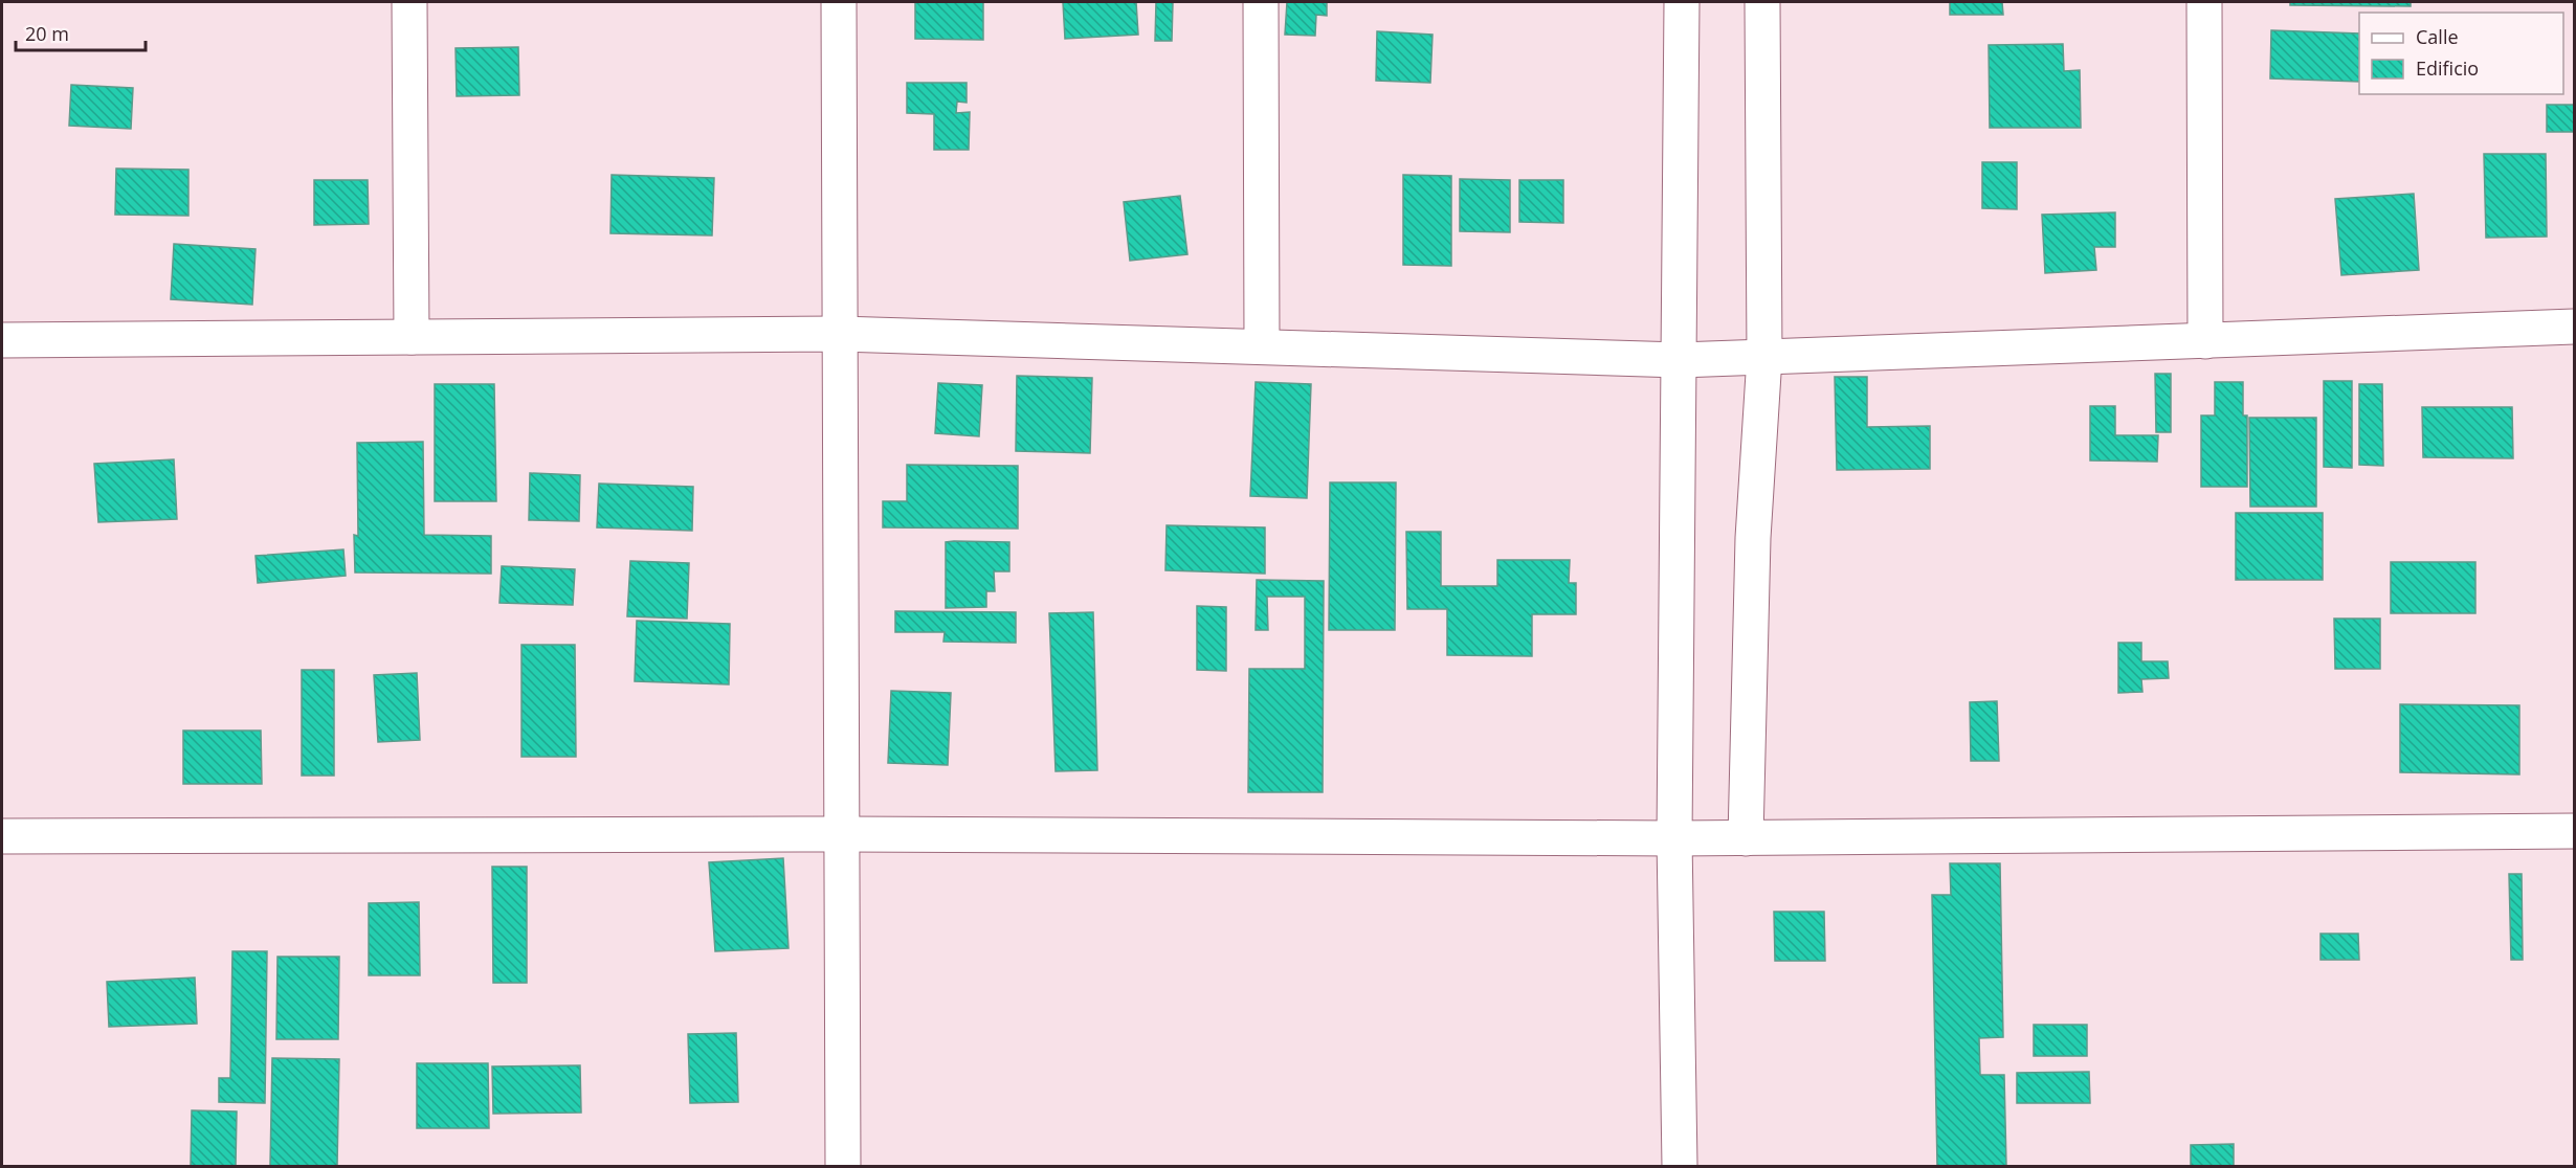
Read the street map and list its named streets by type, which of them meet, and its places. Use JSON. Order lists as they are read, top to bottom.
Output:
{
  "legend": ["Calle", "Edificio"],
  "scale_bar": "20 m"
}
